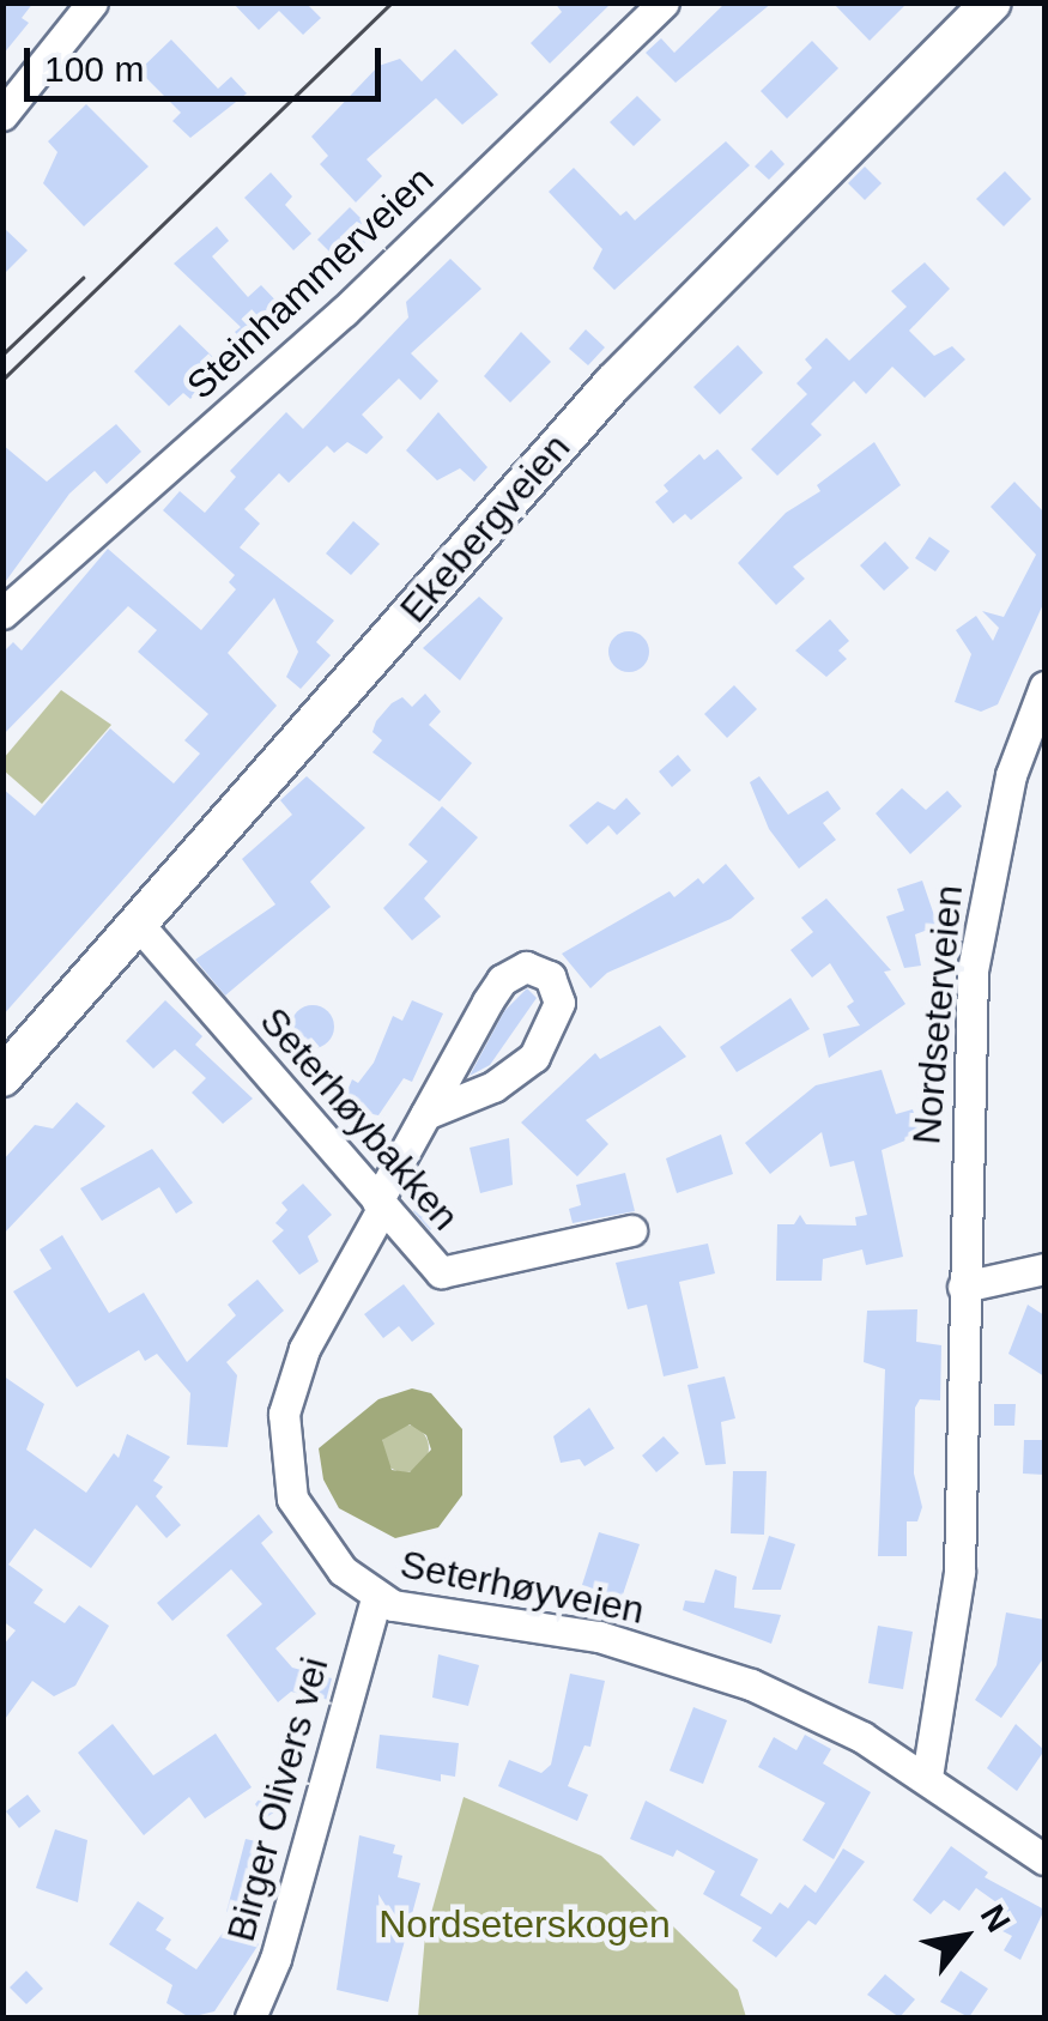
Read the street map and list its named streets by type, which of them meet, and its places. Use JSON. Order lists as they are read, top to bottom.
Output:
{
  "streets": {
    "main road": ["Ekebergveien"],
    "street": [
      "Steinhammerveien",
      "Nordseterveien",
      "Seterhøybakken",
      "Seterhøyveien",
      "Birger Olivers vei"
    ]
  },
  "crossings": [
    ["Ekebergveien", "Seterhøybakken"],
    ["Nordseterveien", "Seterhøyveien"],
    ["Seterhøybakken", "Seterhøyveien"],
    ["Seterhøyveien", "Birger Olivers vei"]
  ],
  "parks": ["Nordseterskogen"],
  "scale_bar": "100 m",
  "north": "top right"
}
